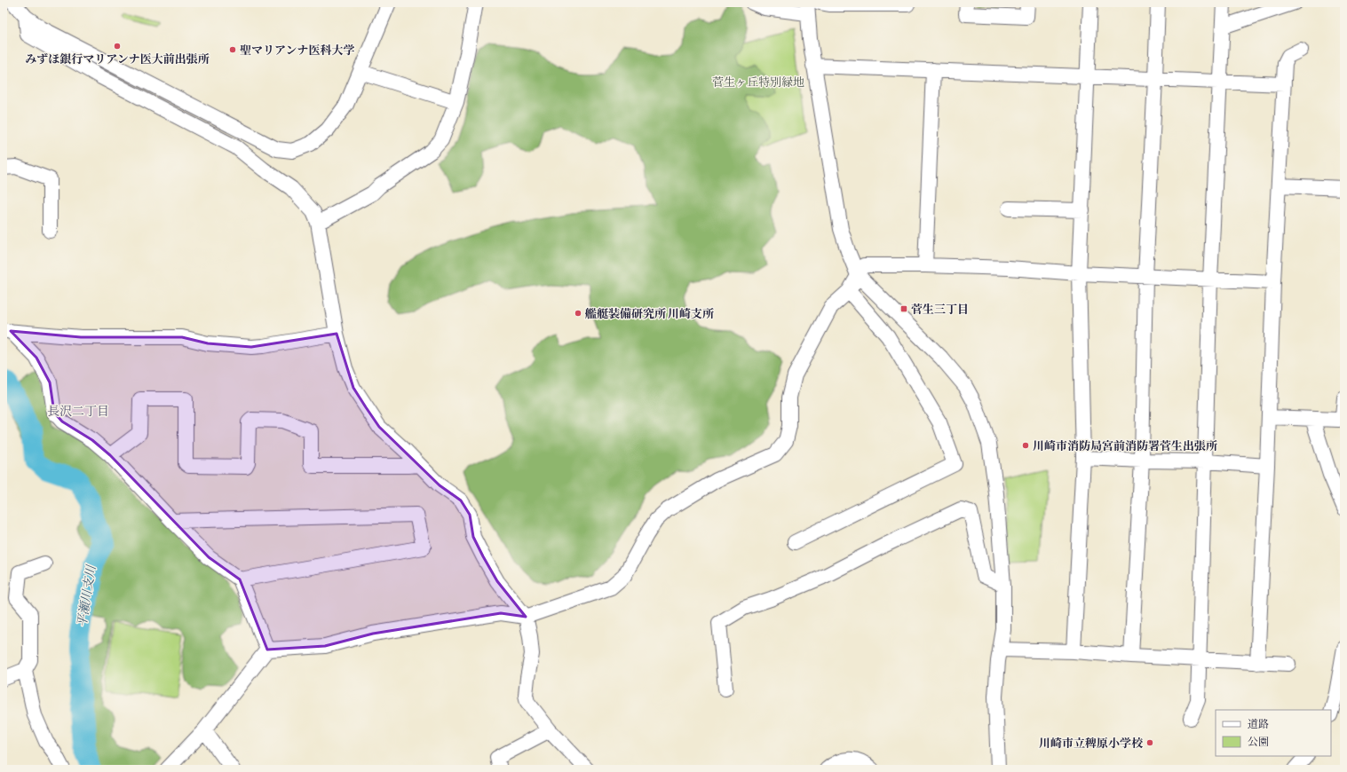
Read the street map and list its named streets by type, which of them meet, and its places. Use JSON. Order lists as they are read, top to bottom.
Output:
{
  "districts": ["長沢二丁目"],
  "water": ["平瀬川支川"],
  "parks": ["菅生ヶ丘特別緑地"],
  "places": {
    "other": [
      "みずほ銀行マリアンナ医大前出張所",
      "聖マリアンナ医科大学",
      "艦艇装備研究所 川崎支所",
      "川崎市消防局宮前消防署菅生出張所",
      "川崎市立稗原小学校"
    ],
    "transit": ["菅生三丁目"]
  },
  "legend": ["道路", "公園"]
}
